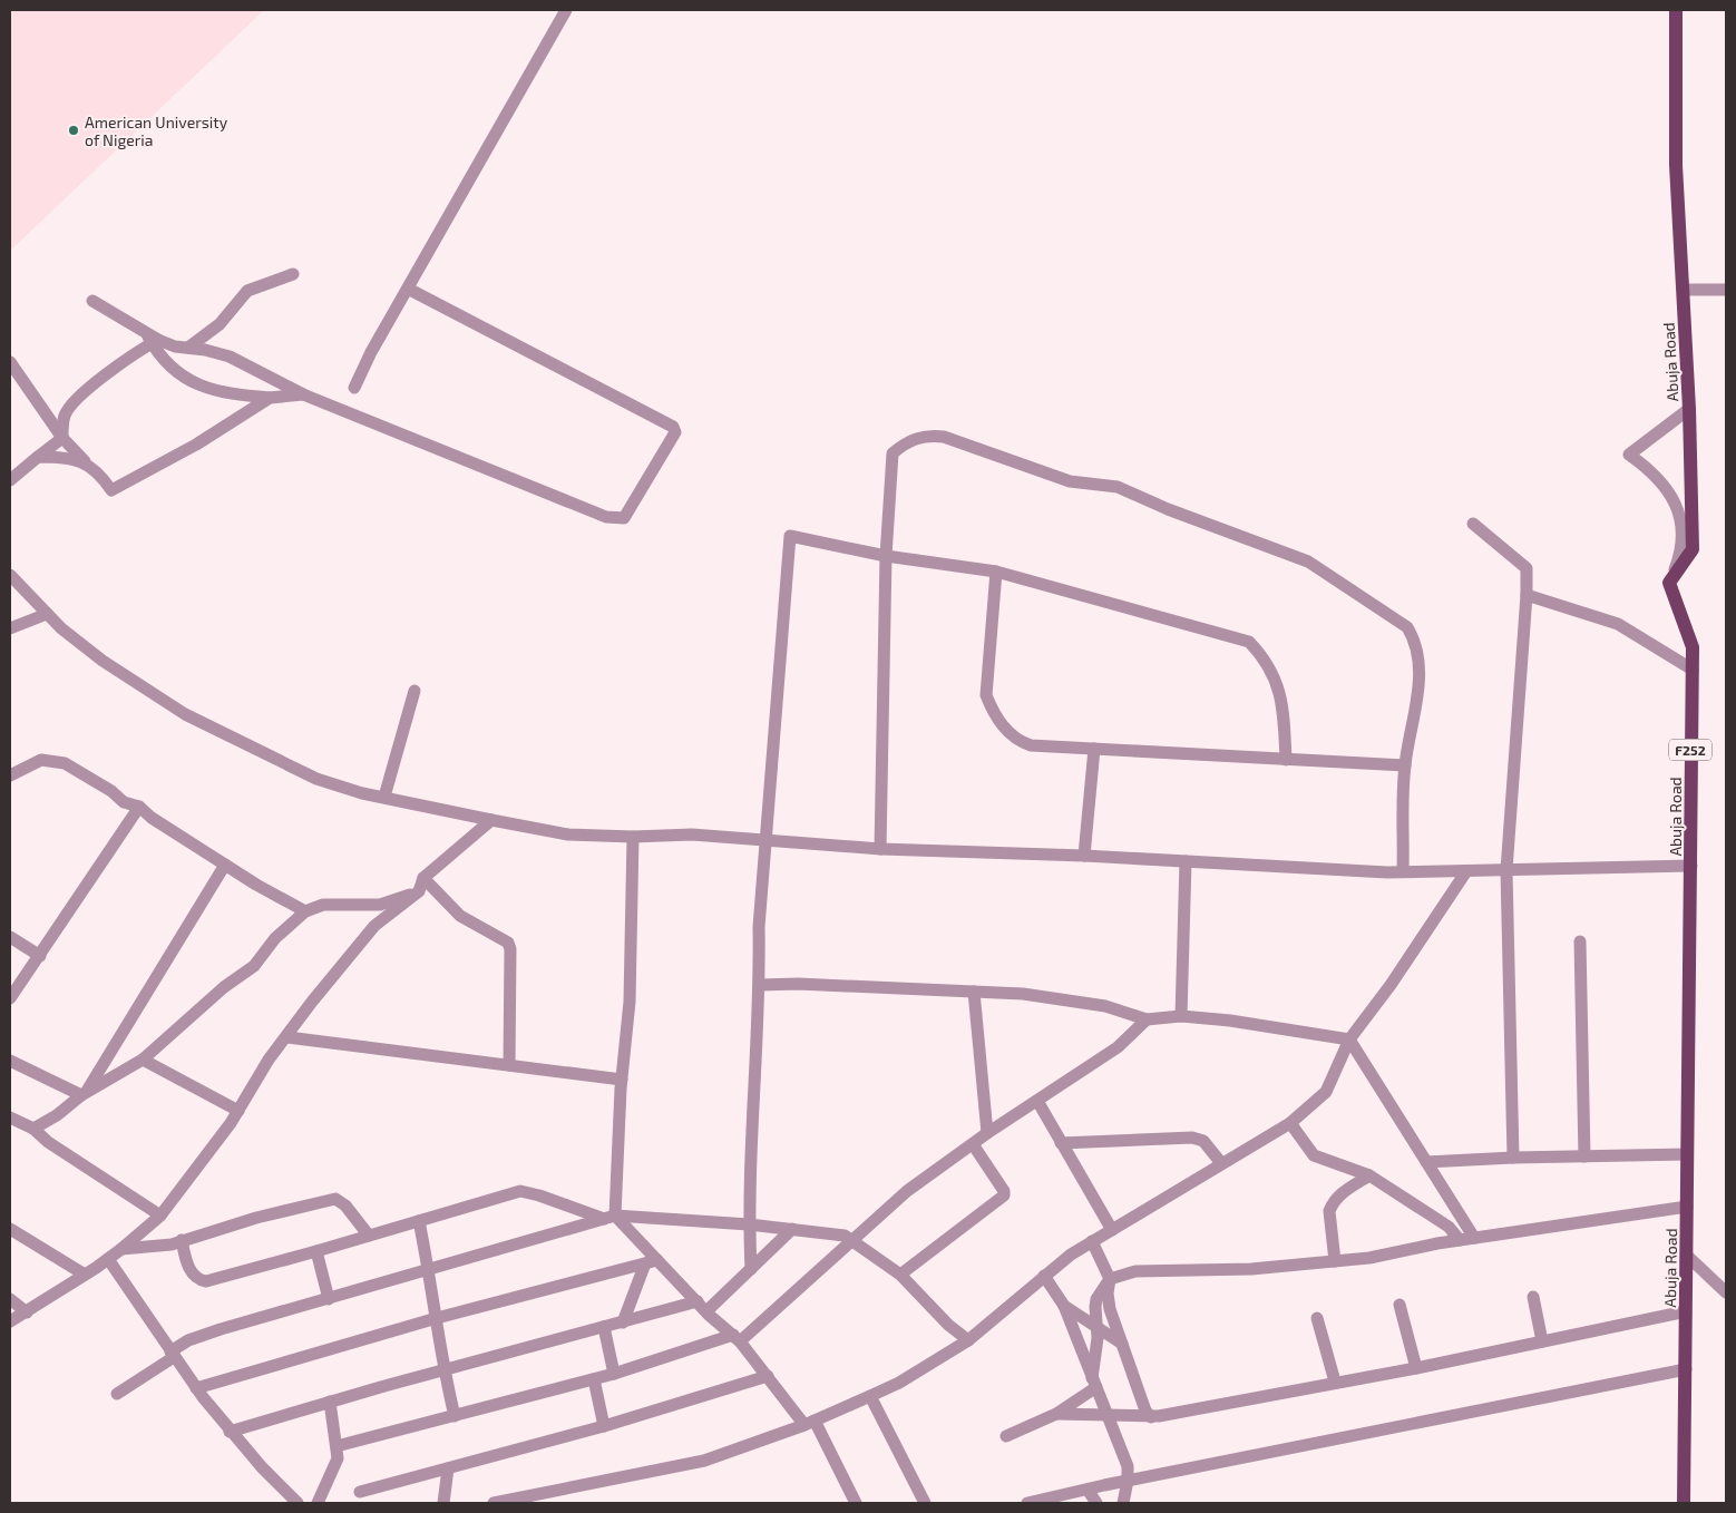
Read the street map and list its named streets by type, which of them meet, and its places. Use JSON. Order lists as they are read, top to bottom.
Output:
{
  "streets": {
    "main road": ["Abuja Road", "F252"]
  },
  "places": ["American University of Nigeria"]
}
